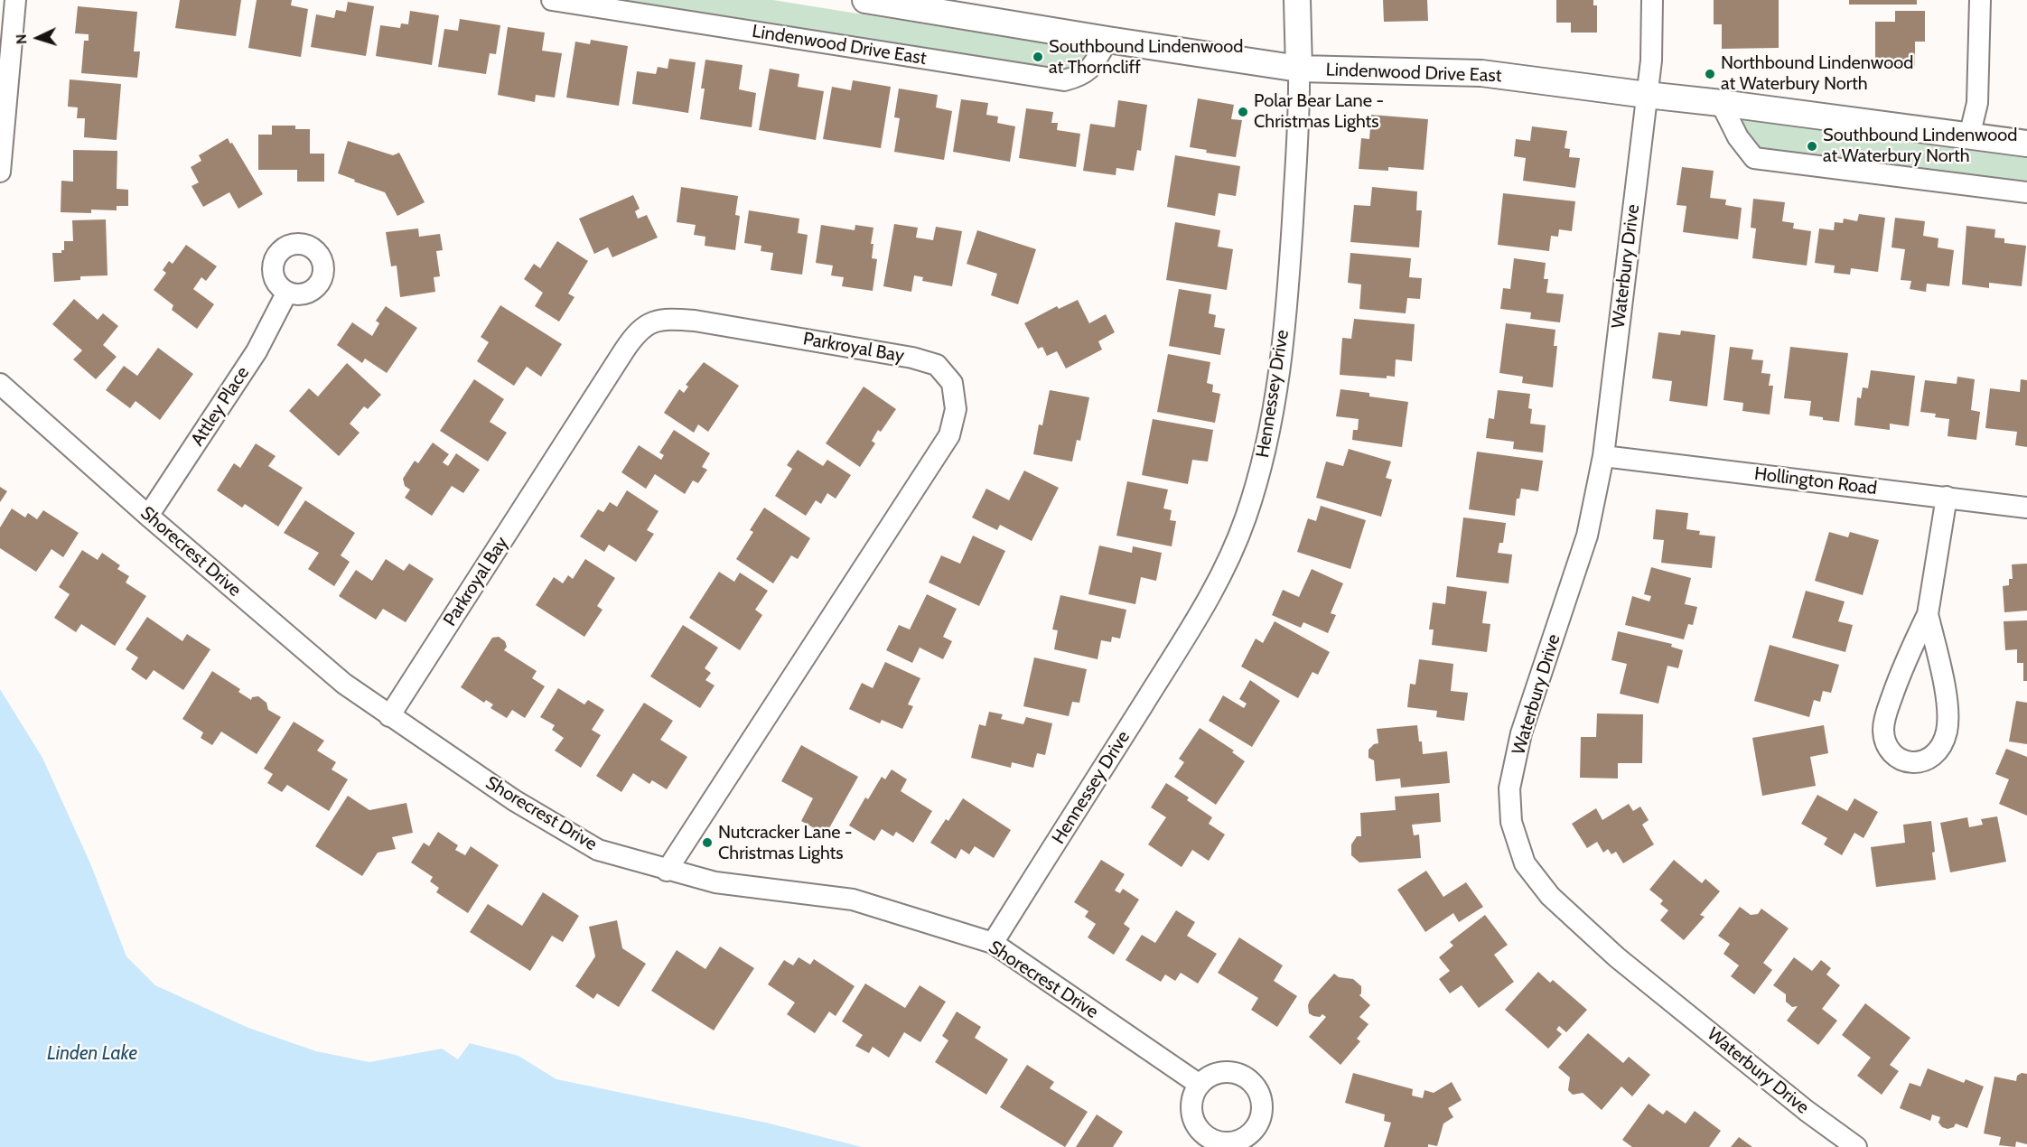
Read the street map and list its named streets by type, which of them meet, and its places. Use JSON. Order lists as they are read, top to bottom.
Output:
{
  "streets": {
    "street": [
      "Lindenwood Drive East",
      "Waterbury Drive",
      "Parkroyal Bay",
      "Hennessey Drive",
      "Attley Place",
      "Hollington Road",
      "Shorecrest Drive"
    ]
  },
  "crossings": [
    ["Lindenwood Drive East", "Waterbury Drive"],
    ["Lindenwood Drive East", "Hennessey Drive"],
    ["Waterbury Drive", "Hollington Road"],
    ["Parkroyal Bay", "Shorecrest Drive"],
    ["Hennessey Drive", "Shorecrest Drive"],
    ["Attley Place", "Shorecrest Drive"]
  ],
  "water": ["Linden Lake"],
  "places": [
    "Southbound Lindenwood at Thorncliff",
    "Northbound Lindenwood at Waterbury North",
    "Polar Bear Lane - Christmas Lights",
    "Southbound Lindenwood at Waterbury North",
    "Nutcracker Lane - Christmas Lights"
  ],
  "north": "left"
}
